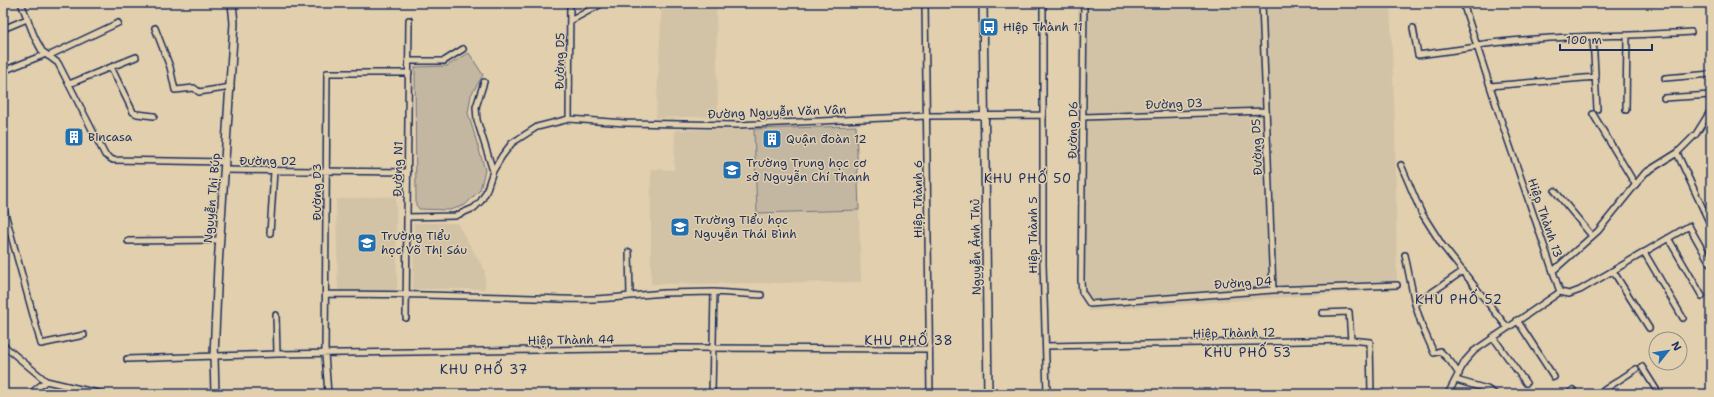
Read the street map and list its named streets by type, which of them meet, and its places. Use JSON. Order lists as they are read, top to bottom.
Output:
{
  "streets": {
    "street": [
      "Đường D5",
      "Đường D3",
      "Đường Nguyễn Văn Vân",
      "Đường D6",
      "Đường D2",
      "Đường N1",
      "Nguyễn Thị Búp",
      "Hiệp Thành 6",
      "Hiệp Thành 13",
      "Hiệp Thành 5",
      "Nguyễn Ảnh Thủ",
      "Đường D4",
      "Hiệp Thành 12",
      "Hiệp Thành 44"
    ]
  },
  "crossings": [
    ["Đường D5", "Đường D3"],
    ["Đường D5", "Đường Nguyễn Văn Vân"],
    ["Đường D5", "Đường D4"],
    ["Đường D3", "Đường D6"],
    ["Đường D3", "Đường D2"],
    ["Đường D3", "Đường N1"],
    ["Đường D3", "Hiệp Thành 44"],
    ["Đường Nguyễn Văn Vân", "Đường N1"],
    ["Đường Nguyễn Văn Vân", "Hiệp Thành 6"],
    ["Đường Nguyễn Văn Vân", "Hiệp Thành 5"],
    ["Đường Nguyễn Văn Vân", "Nguyễn Ảnh Thủ"],
    ["Đường D6", "Đường D4"],
    ["Đường D2", "Đường N1"],
    ["Đường D2", "Nguyễn Thị Búp"],
    ["Nguyễn Thị Búp", "Hiệp Thành 44"],
    ["Hiệp Thành 6", "Hiệp Thành 44"],
    ["Hiệp Thành 5", "Hiệp Thành 12"]
  ],
  "districts": [
    "KHU PHỐ 50",
    "KHU PHỐ 52",
    "KHU PHỐ 38",
    "KHU PHỐ 53",
    "KHU PHỐ 37"
  ],
  "places": {
    "bus stop": ["Hiệp Thành 11"],
    "building": ["Bincasa", "Quận đoàn 12"],
    "school or university": ["Trường Trung học cơ sở Nguyễn Chí Thanh", "Trường Tiểu học Nguyễn Thái Bình", "Trường Tiểu học Võ Thị Sáu"]
  },
  "scale_bar": "100 m",
  "north": "top right"
}
